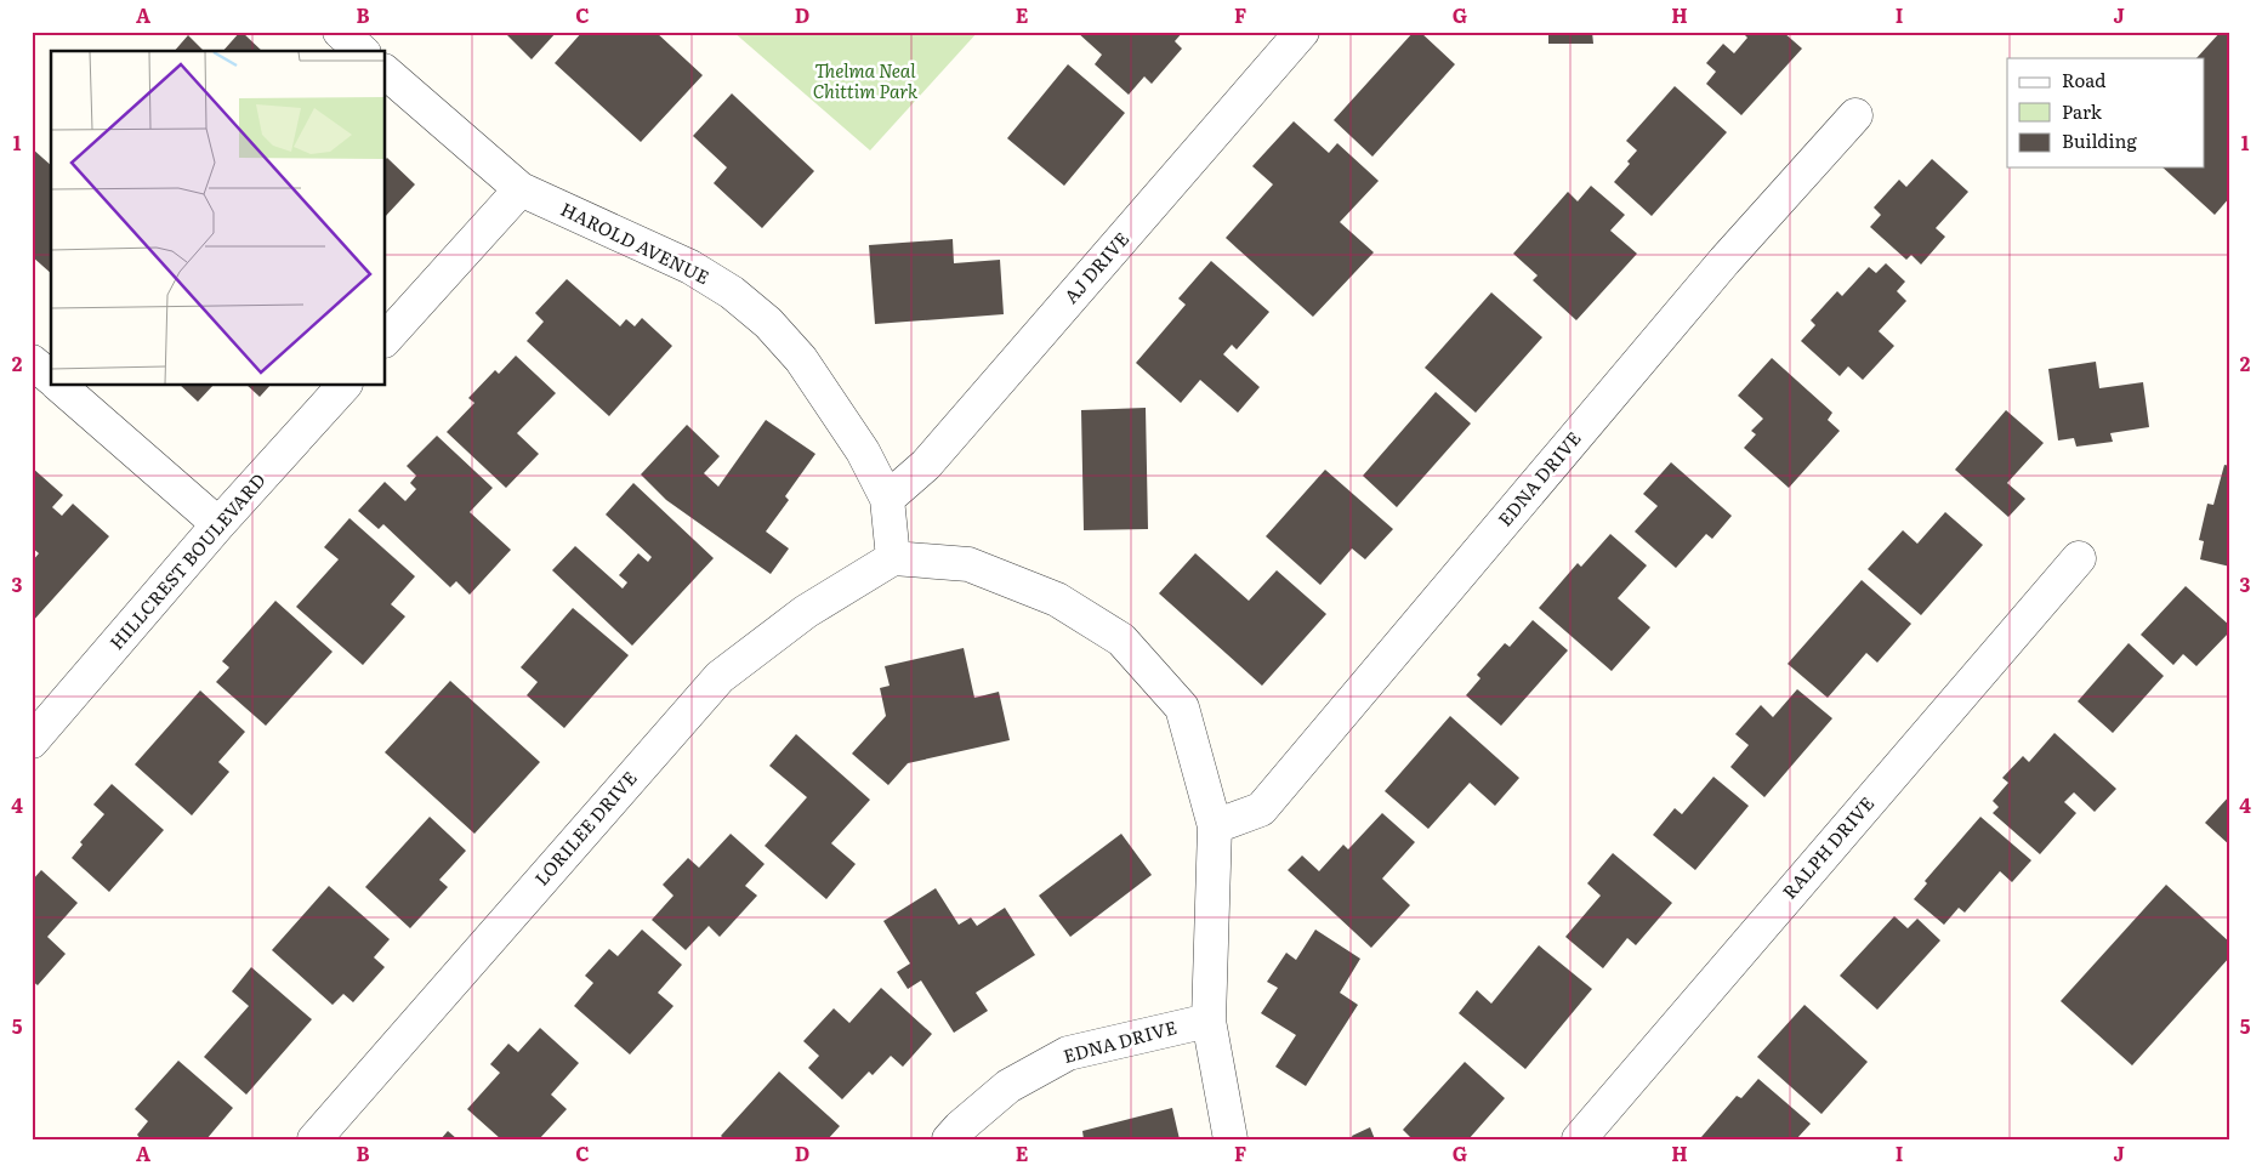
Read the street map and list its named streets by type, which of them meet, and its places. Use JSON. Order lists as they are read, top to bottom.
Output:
{
  "streets": {
    "street": [
      "HAROLD AVENUE",
      "AJ DRIVE",
      "EDNA DRIVE",
      "HILLCREST BOULEVARD",
      "LORILEE DRIVE",
      "RALPH DRIVE"
    ]
  },
  "crossings": [
    ["HAROLD AVENUE", "AJ DRIVE"],
    ["HAROLD AVENUE", "LORILEE DRIVE"]
  ],
  "parks": ["Thelma Neal Chittim Park"],
  "legend": ["Road", "Park", "Building"],
  "grid": {
    "columns": [
      "A",
      "B",
      "C",
      "D",
      "E",
      "F",
      "G",
      "H",
      "I",
      "J"
    ],
    "rows": [
      "1",
      "2",
      "3",
      "4",
      "5"
    ]
  }
}
